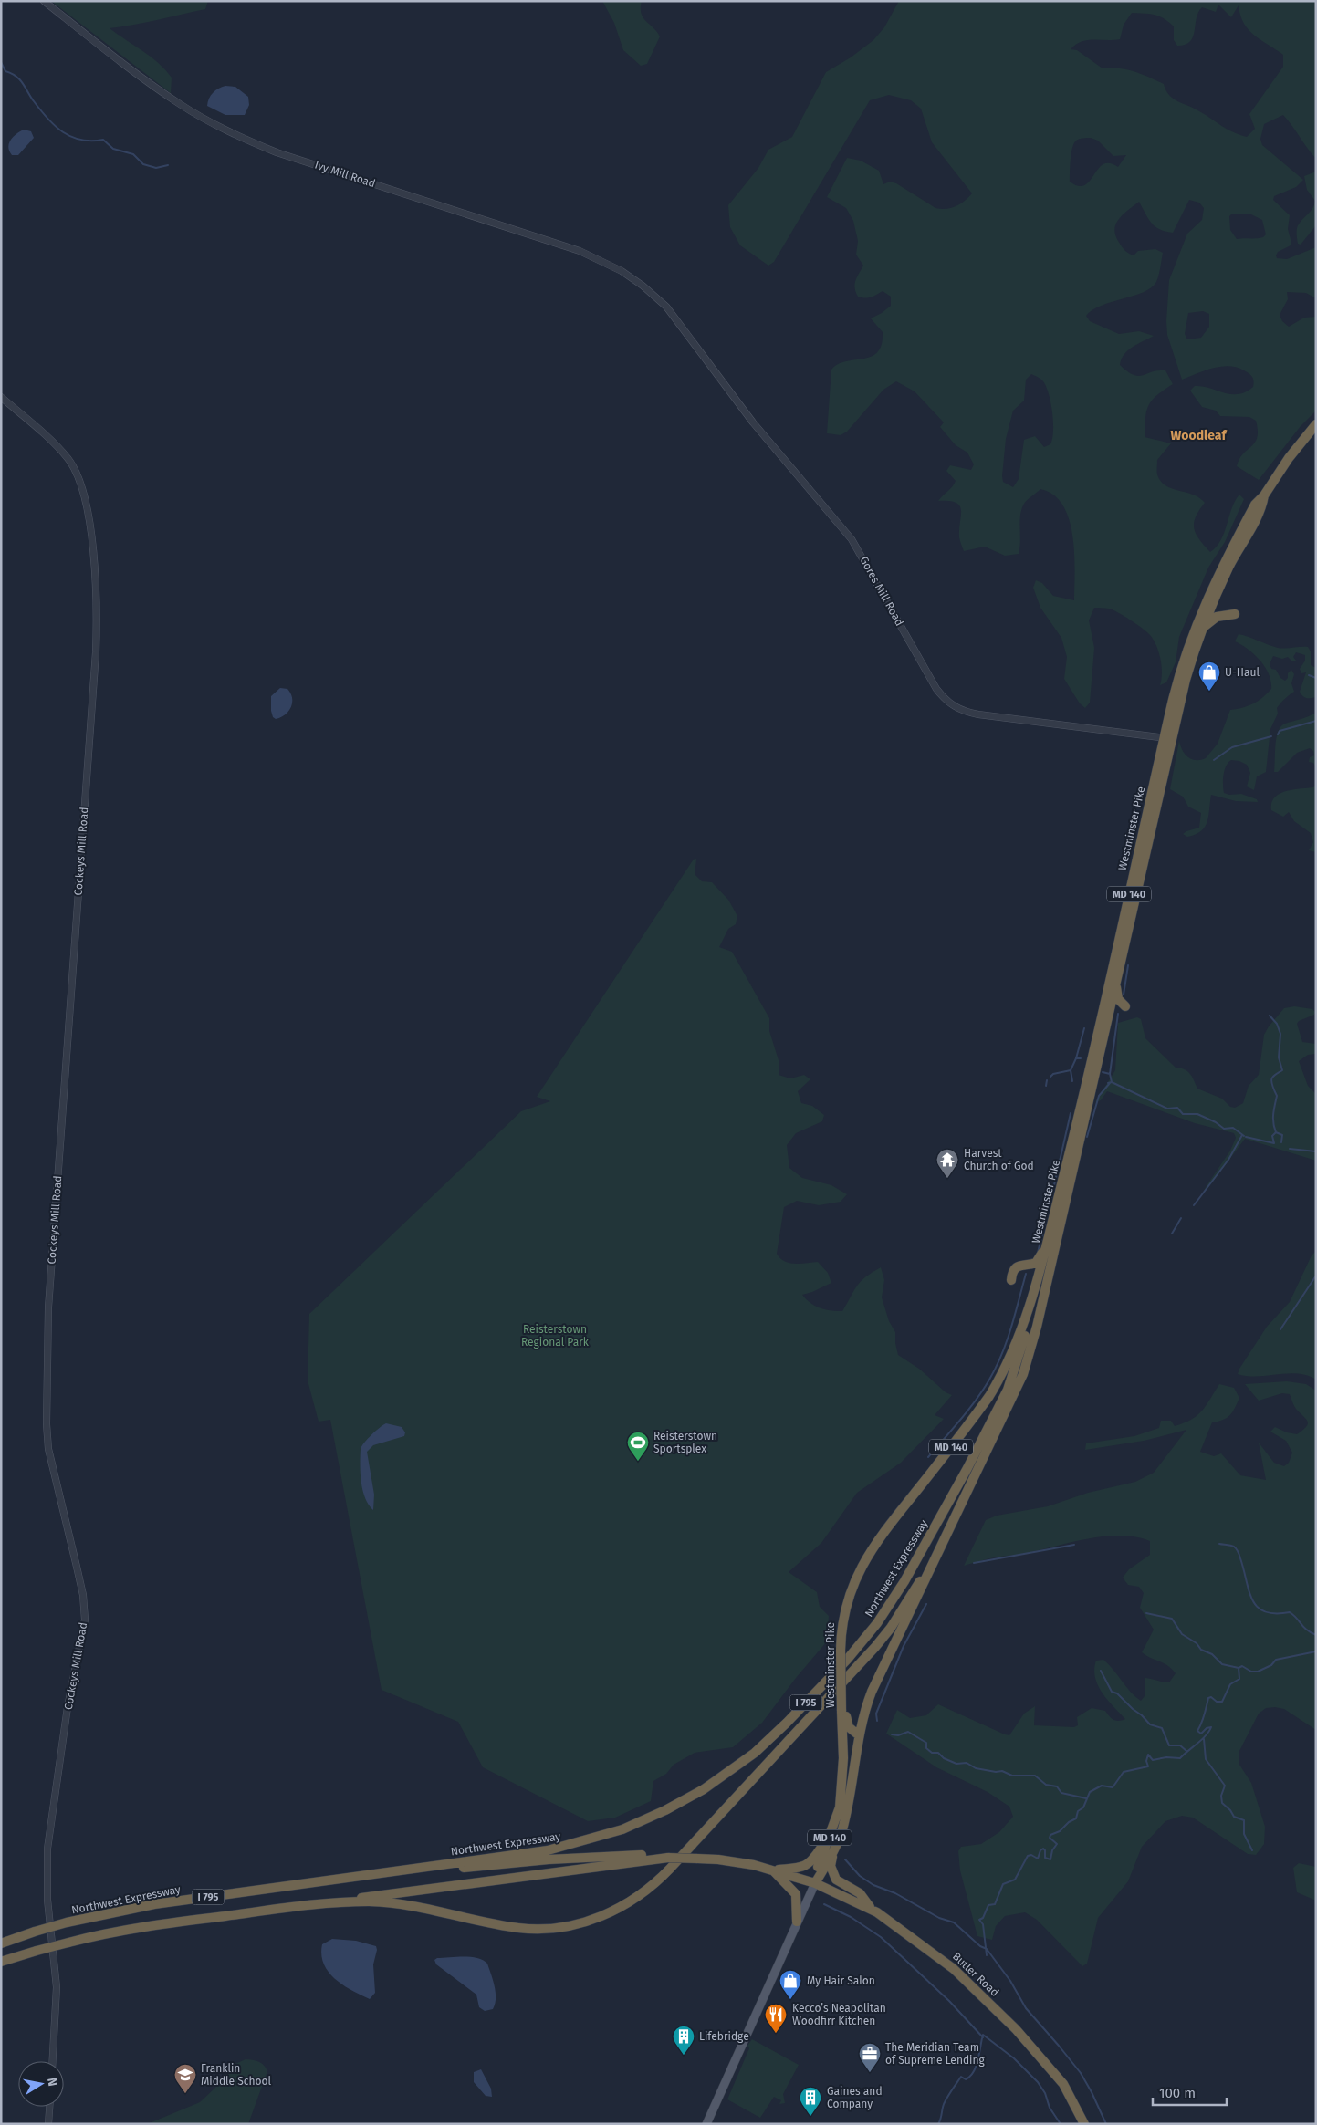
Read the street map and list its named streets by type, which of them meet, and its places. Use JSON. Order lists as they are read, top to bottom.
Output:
{
  "streets": {
    "highway": [
      "Westminster Pike",
      "MD 140",
      "Northwest Expressway",
      "I 795",
      "Butler Road"
    ],
    "street": ["Ivy Mill Road", "Gores Mill Road", "Cockeys Mill Road"]
  },
  "crossings": [
    ["Ivy Mill Road", "Gores Mill Road"],
    ["Gores Mill Road", "Westminster Pike"],
    ["Westminster Pike", "Northwest Expressway"],
    ["Westminster Pike", "Butler Road"]
  ],
  "districts": ["Woodleaf"],
  "parks": ["Reisterstown Regional Park"],
  "places": {
    "shop": ["U-Haul", "My Hair Salon"],
    "temple": ["Harvest Church of God"],
    "sports": ["Reisterstown Sportsplex"],
    "restaurant": ["Kecco’s Neapolitan Woodfirr Kitchen"],
    "building": ["Lifebridge", "Gaines and Company"],
    "office": ["The Meridian Team of Supreme Lending"],
    "school or university": ["Franklin Middle School"]
  },
  "scale_bar": "100 m",
  "north": "right"
}
